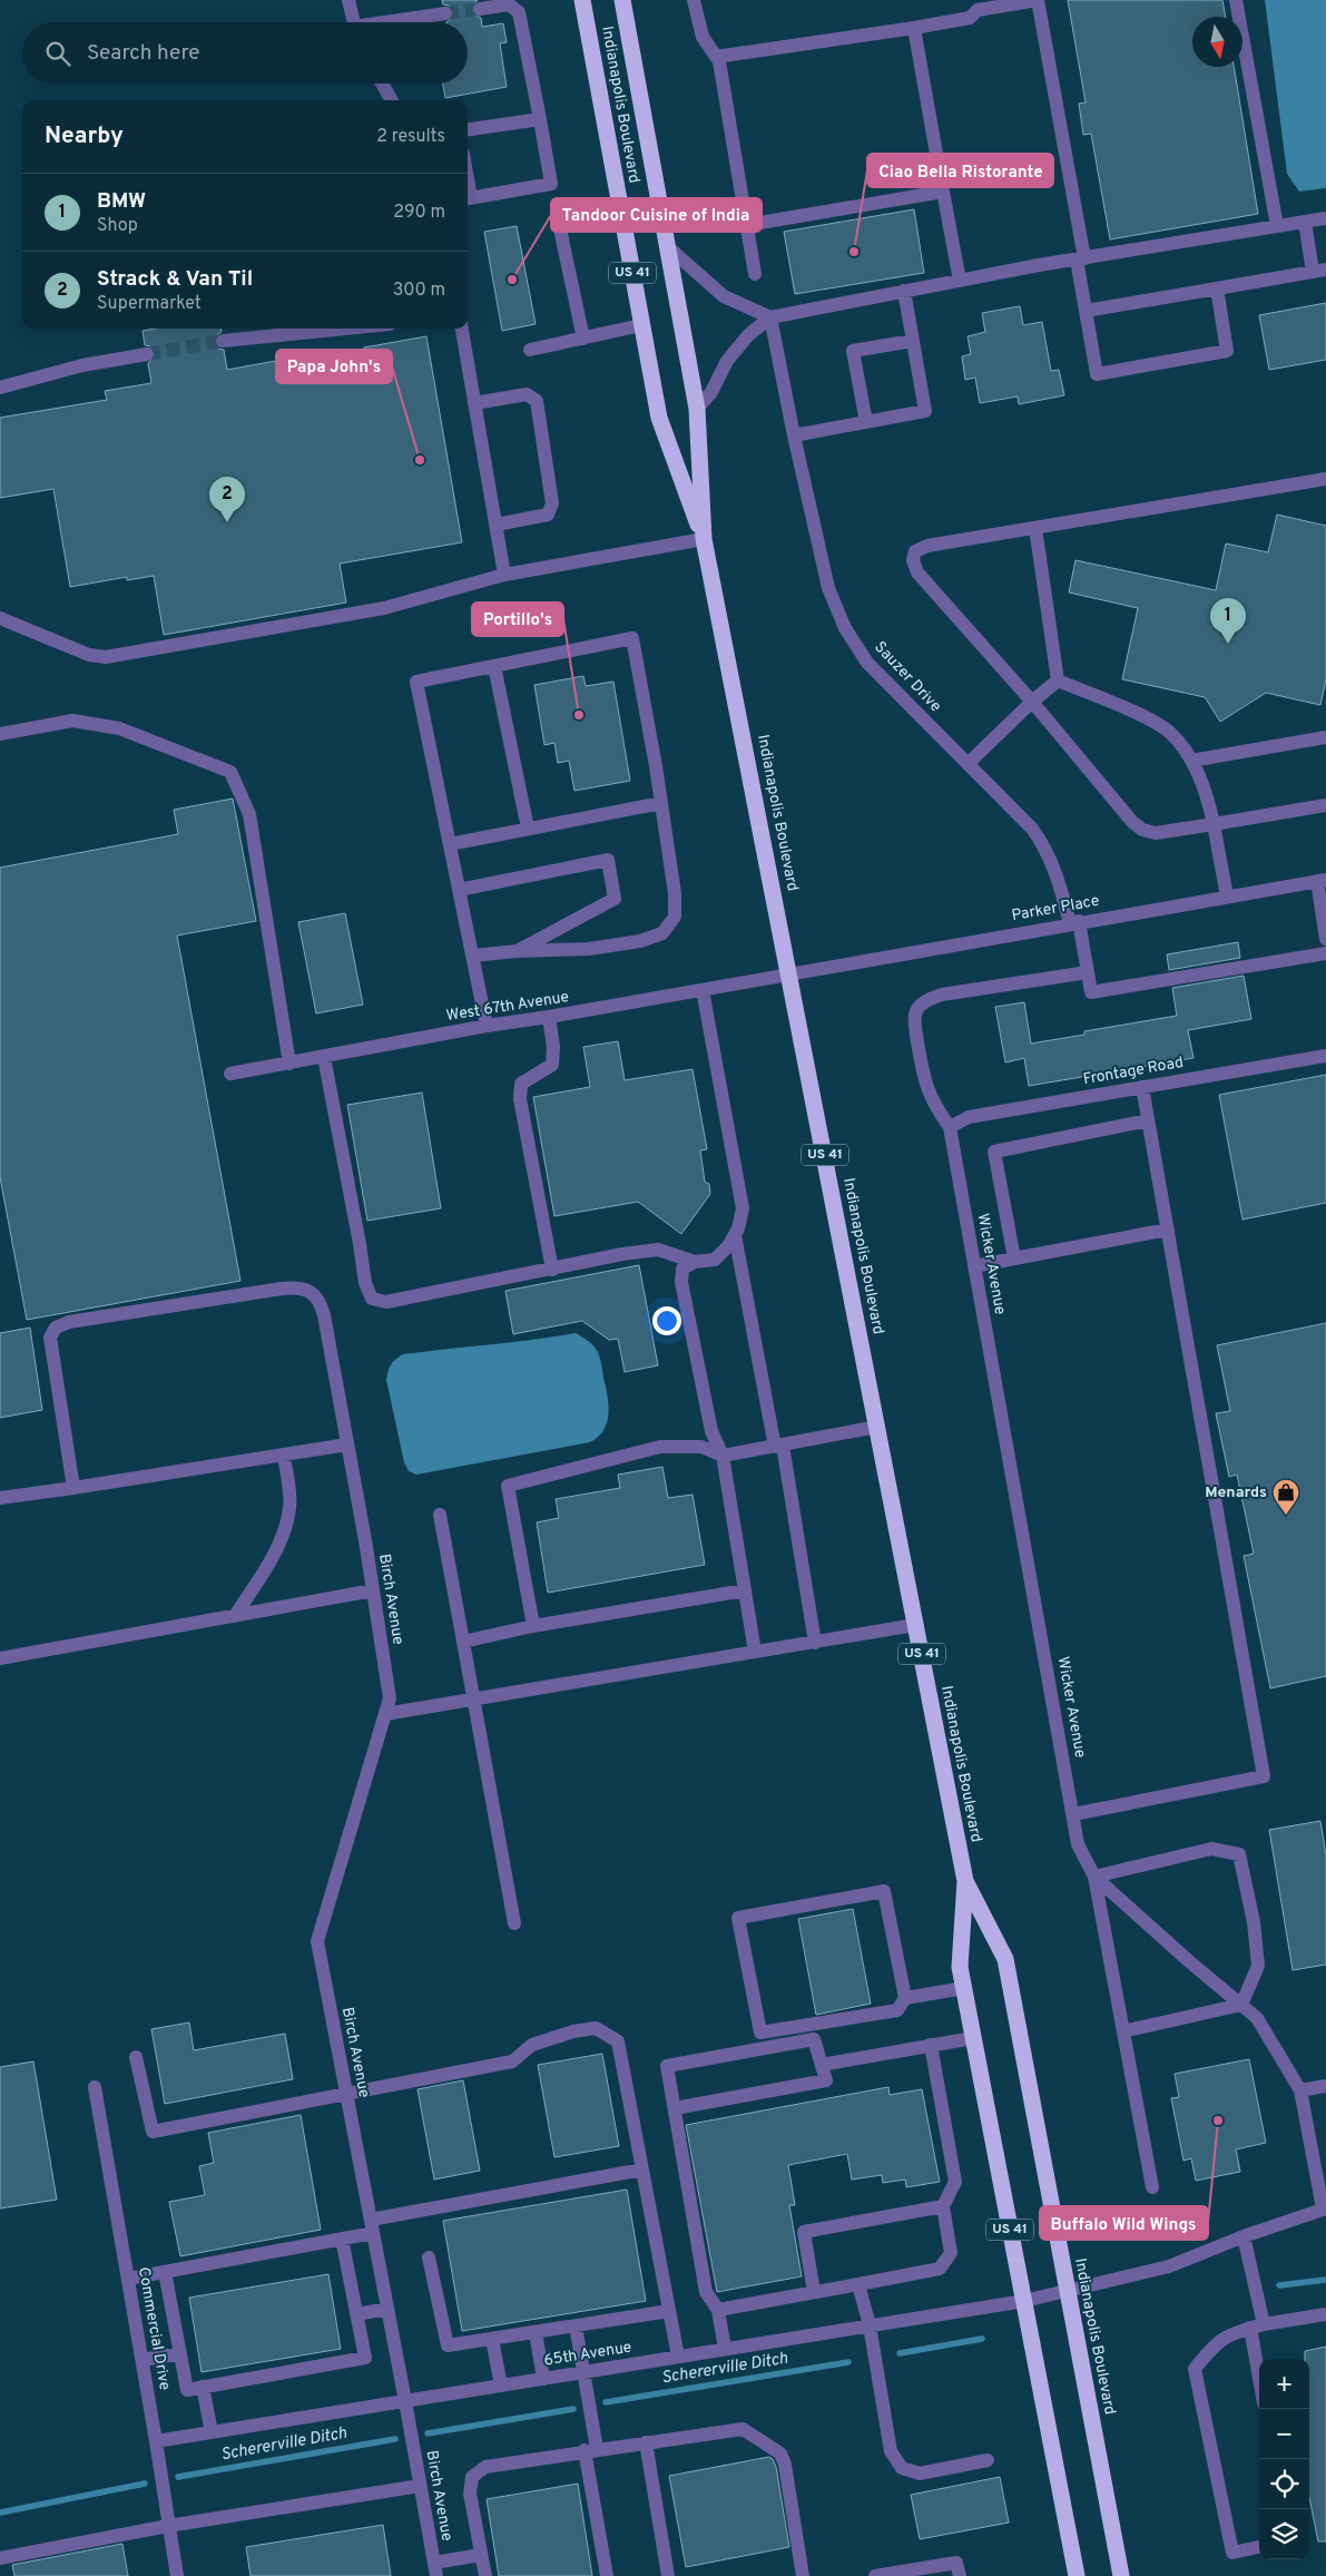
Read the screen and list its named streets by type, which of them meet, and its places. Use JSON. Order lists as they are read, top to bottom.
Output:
{
  "streets": {
    "highway": ["Indianapolis Boulevard", "US 41"],
    "street": [
      "Sauzer Drive",
      "Parker Place",
      "West 67th Avenue",
      "Frontage Road",
      "Wicker Avenue",
      "Birch Avenue",
      "Commercial Drive",
      "65th Avenue"
    ]
  },
  "crossings": [
    ["Indianapolis Boulevard", "Parker Place"],
    ["Indianapolis Boulevard", "West 67th Avenue"],
    ["Indianapolis Boulevard", "65th Avenue"],
    ["Sauzer Drive", "Parker Place"],
    ["Sauzer Drive", "Wicker Avenue"],
    ["Parker Place", "West 67th Avenue"],
    ["Frontage Road", "Wicker Avenue"],
    ["Wicker Avenue", "65th Avenue"],
    ["Birch Avenue", "65th Avenue"],
    ["Commercial Drive", "65th Avenue"]
  ],
  "water": ["Schererville Ditch"],
  "places": {
    "other": [
      "Ciao Bella Ristorante",
      "Tandoor Cuisine of India",
      "Papa John's",
      "Portillo's",
      "Buffalo Wild Wings"
    ],
    "shop": ["Menards"]
  },
  "north": "bottom",
  "page": {
    "search": "Search here",
    "heading": ["Nearby", "2 results"],
    "list": [
      {
        "mark": "1",
        "name": "BMW",
        "note": "Shop",
        "value": "290 m"
      },
      {
        "mark": "2",
        "name": "Strack & Van Til",
        "note": "Supermarket",
        "value": "300 m"
      }
    ],
    "pins": ["2", "1"],
    "map_buttons": ["+", "−"]
  }
}
